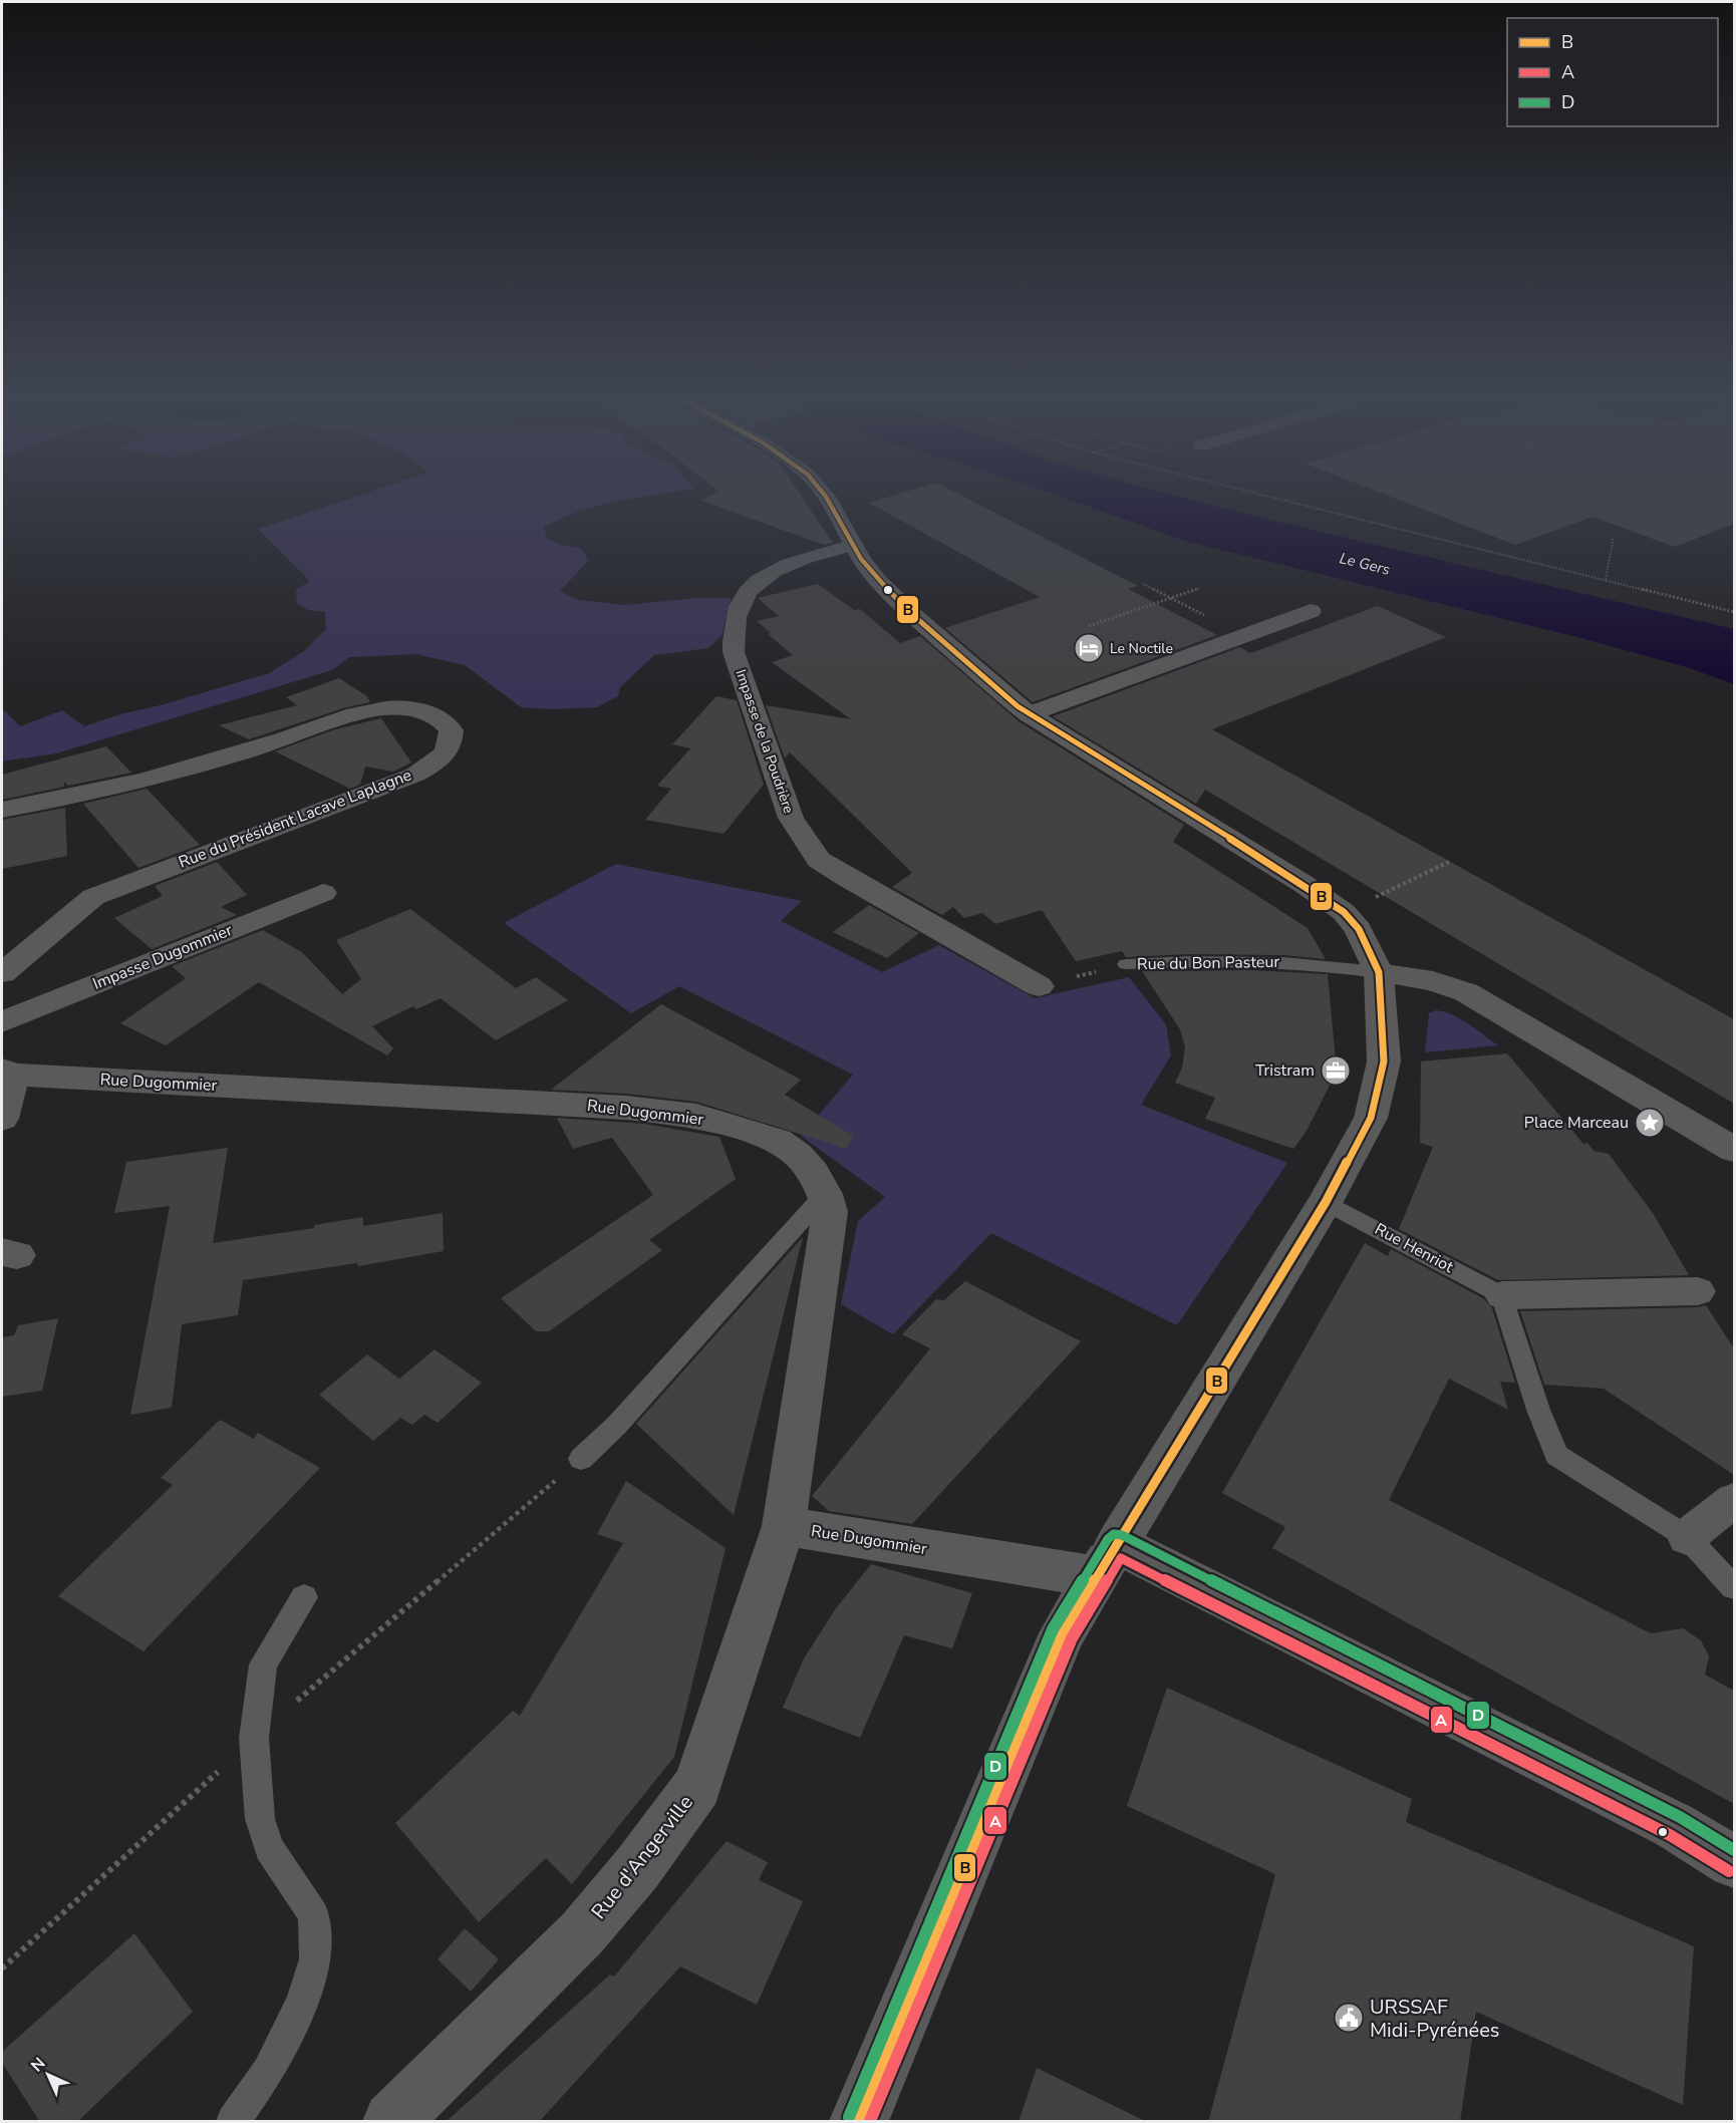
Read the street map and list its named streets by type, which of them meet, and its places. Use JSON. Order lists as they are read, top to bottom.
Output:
{
  "streets": {
    "street": [
      "Impasse de la Poudrière",
      "Rue du Président Lacave Laplagne",
      "Impasse Dugommier",
      "Rue Dugommier",
      "Rue Henriot",
      "Rue d'Angerville"
    ],
    "lane": ["Rue du Bon Pasteur"]
  },
  "crossings": [
    ["Impasse de la Poudrière", "Rue du Bon Pasteur"],
    ["Rue Dugommier", "Rue d'Angerville"]
  ],
  "water": ["Le Gers"],
  "places": {
    "hotel": ["Le Noctile"],
    "office": ["Tristram"],
    "place": ["Place Marceau"],
    "public building": ["URSSAF Midi-Pyrénées"]
  },
  "lines": ["transit line B", "transit line D", "transit line A"],
  "legend": ["B", "A", "D"],
  "north": "top left"
}
